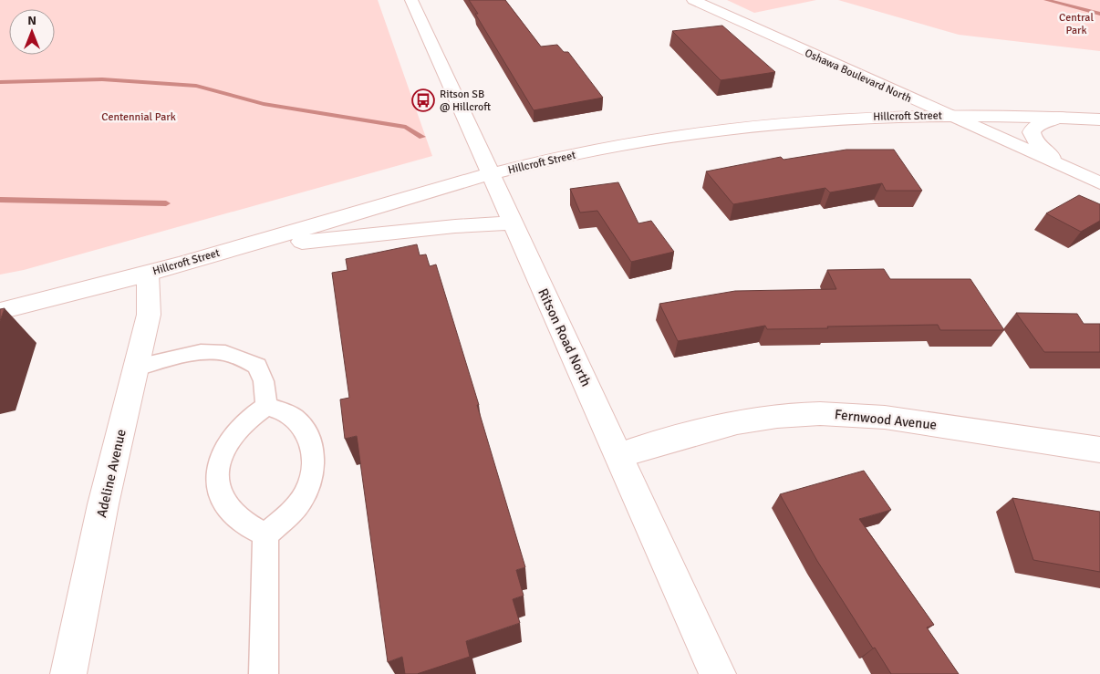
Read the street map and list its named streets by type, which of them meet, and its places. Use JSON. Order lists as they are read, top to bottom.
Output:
{
  "streets": {
    "street": [
      "Oshawa Boulevard North",
      "Hillcroft Street",
      "Ritson Road North",
      "Fernwood Avenue",
      "Adeline Avenue"
    ]
  },
  "crossings": [
    ["Oshawa Boulevard North", "Hillcroft Street"],
    ["Hillcroft Street", "Ritson Road North"],
    ["Hillcroft Street", "Adeline Avenue"],
    ["Ritson Road North", "Fernwood Avenue"]
  ],
  "parks": ["Central Park", "Centennial Park"],
  "places": {
    "bus stop": ["Ritson SB @ Hillcroft"]
  },
  "north": "top"
}
